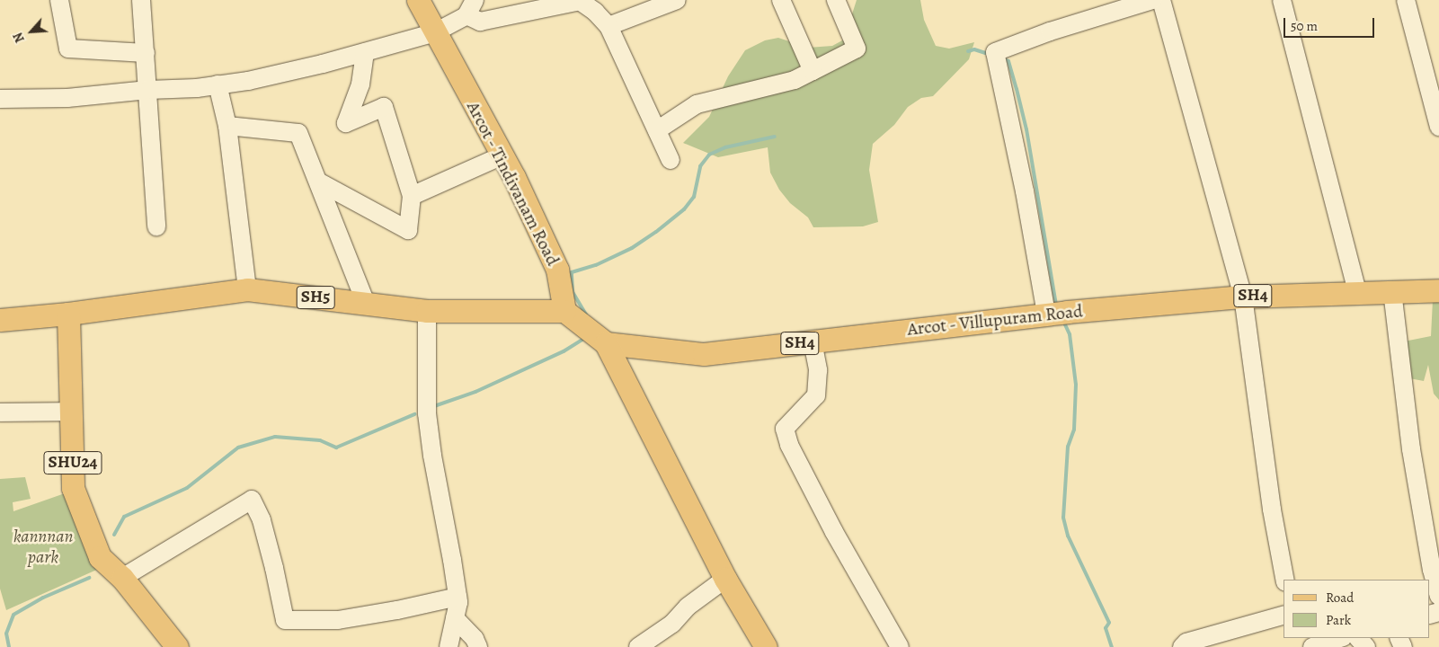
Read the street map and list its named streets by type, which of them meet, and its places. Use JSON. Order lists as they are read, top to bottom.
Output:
{
  "streets": {
    "main road": [
      "Arcot - Tindivanam Road",
      "SH4",
      "SH5",
      "Arcot - Villupuram Road",
      "SHU24"
    ]
  },
  "crossings": [
    ["Arcot - Tindivanam Road", "SH5"],
    ["SH5", "SHU24"]
  ],
  "parks": ["kannnan park"],
  "legend": ["Road", "Park"],
  "scale_bar": "50 m",
  "north": "bottom left"
}
